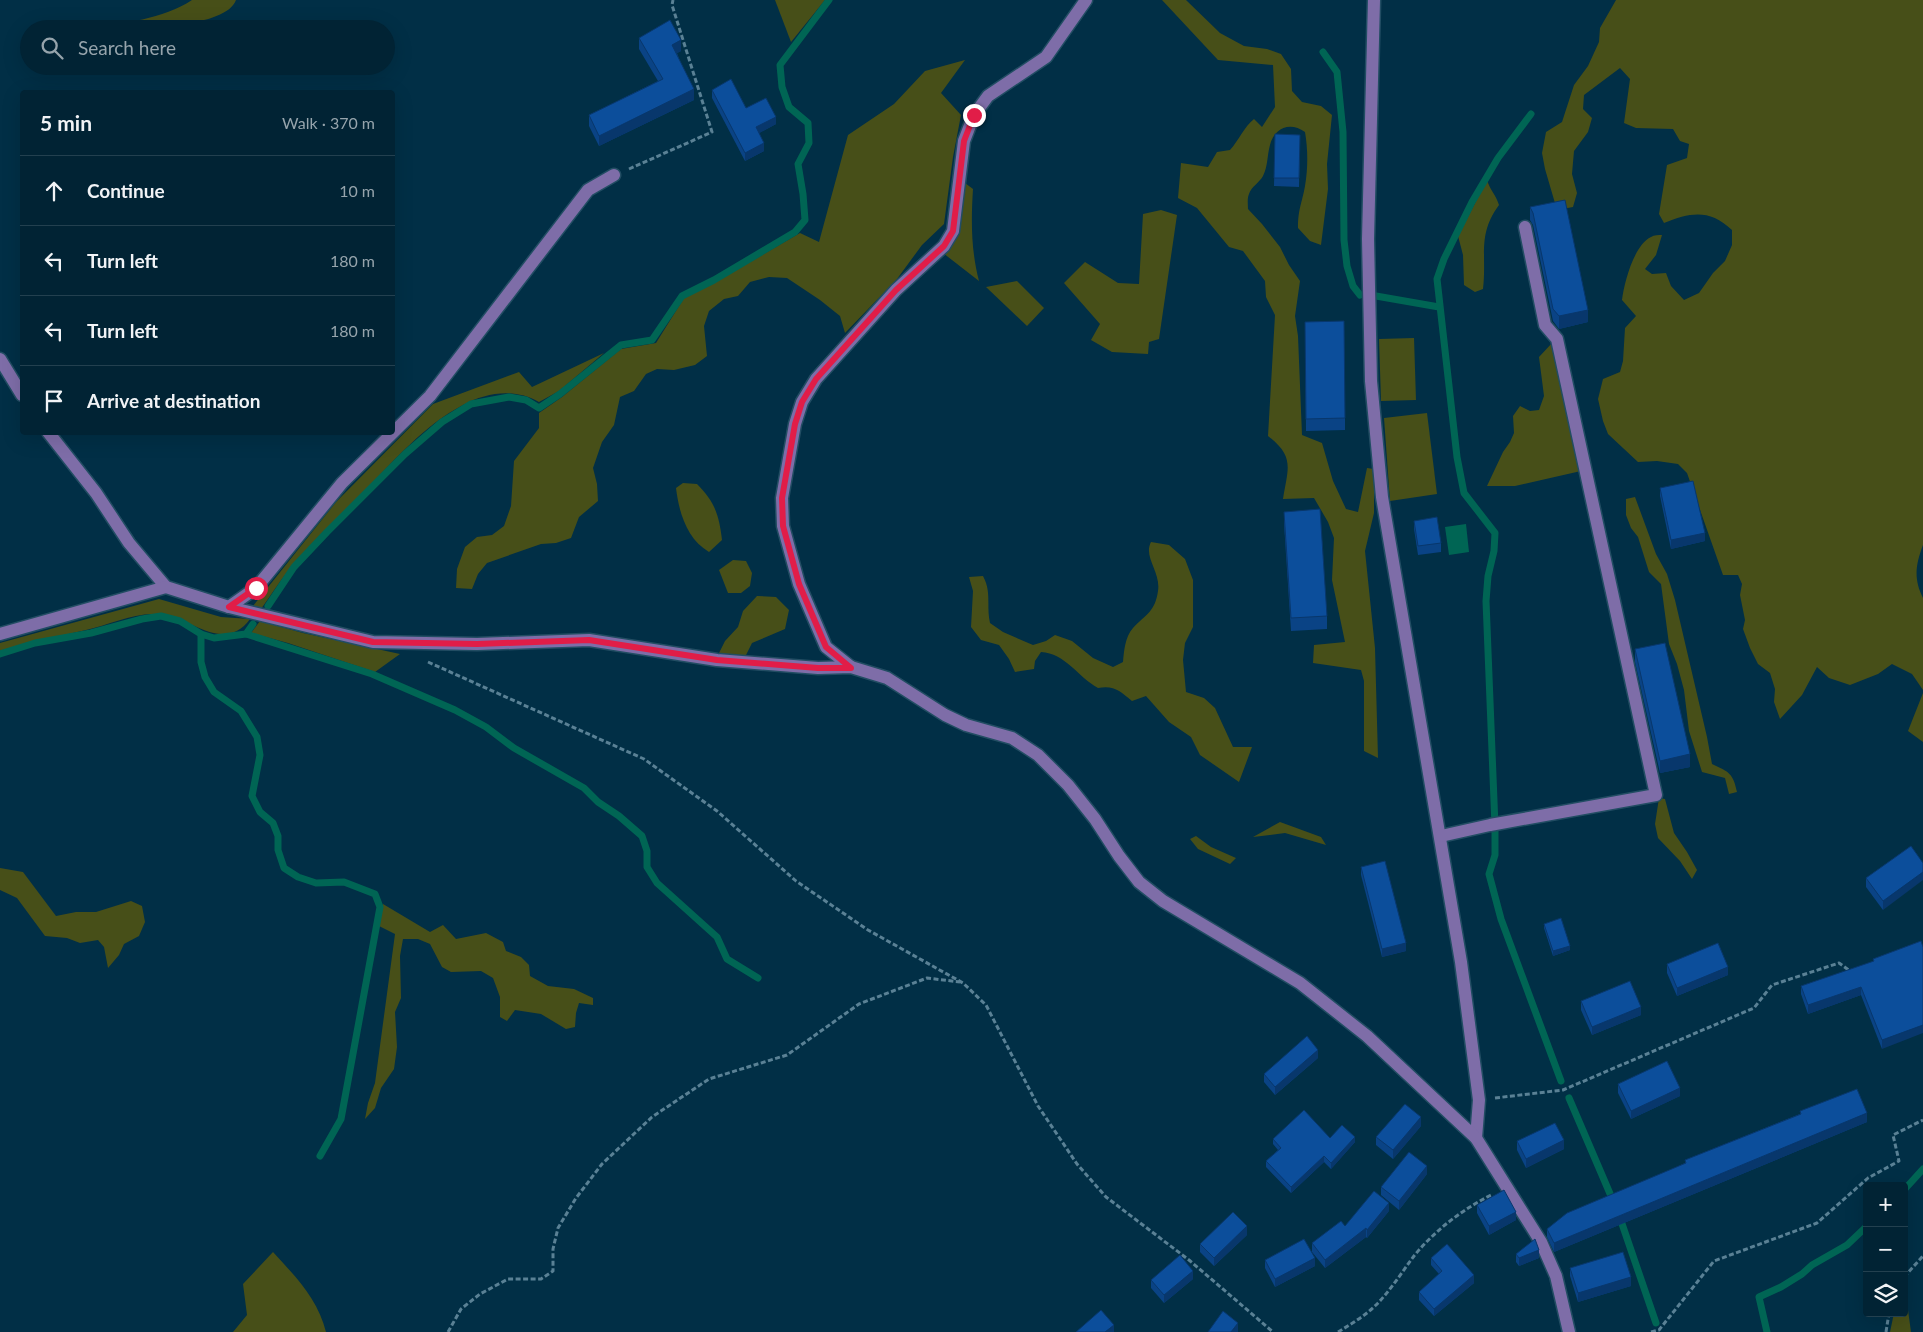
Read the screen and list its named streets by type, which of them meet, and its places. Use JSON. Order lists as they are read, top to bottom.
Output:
{
  "page": {
    "search": "Search here",
    "heading": ["5 min", "Walk · 370 m"],
    "list": [
      ["Continue", "10 m"],
      ["Turn left", "180 m"],
      ["Turn left", "180 m"],
      "Arrive at destination"
    ],
    "map_buttons": ["+", "−"]
  }
}
